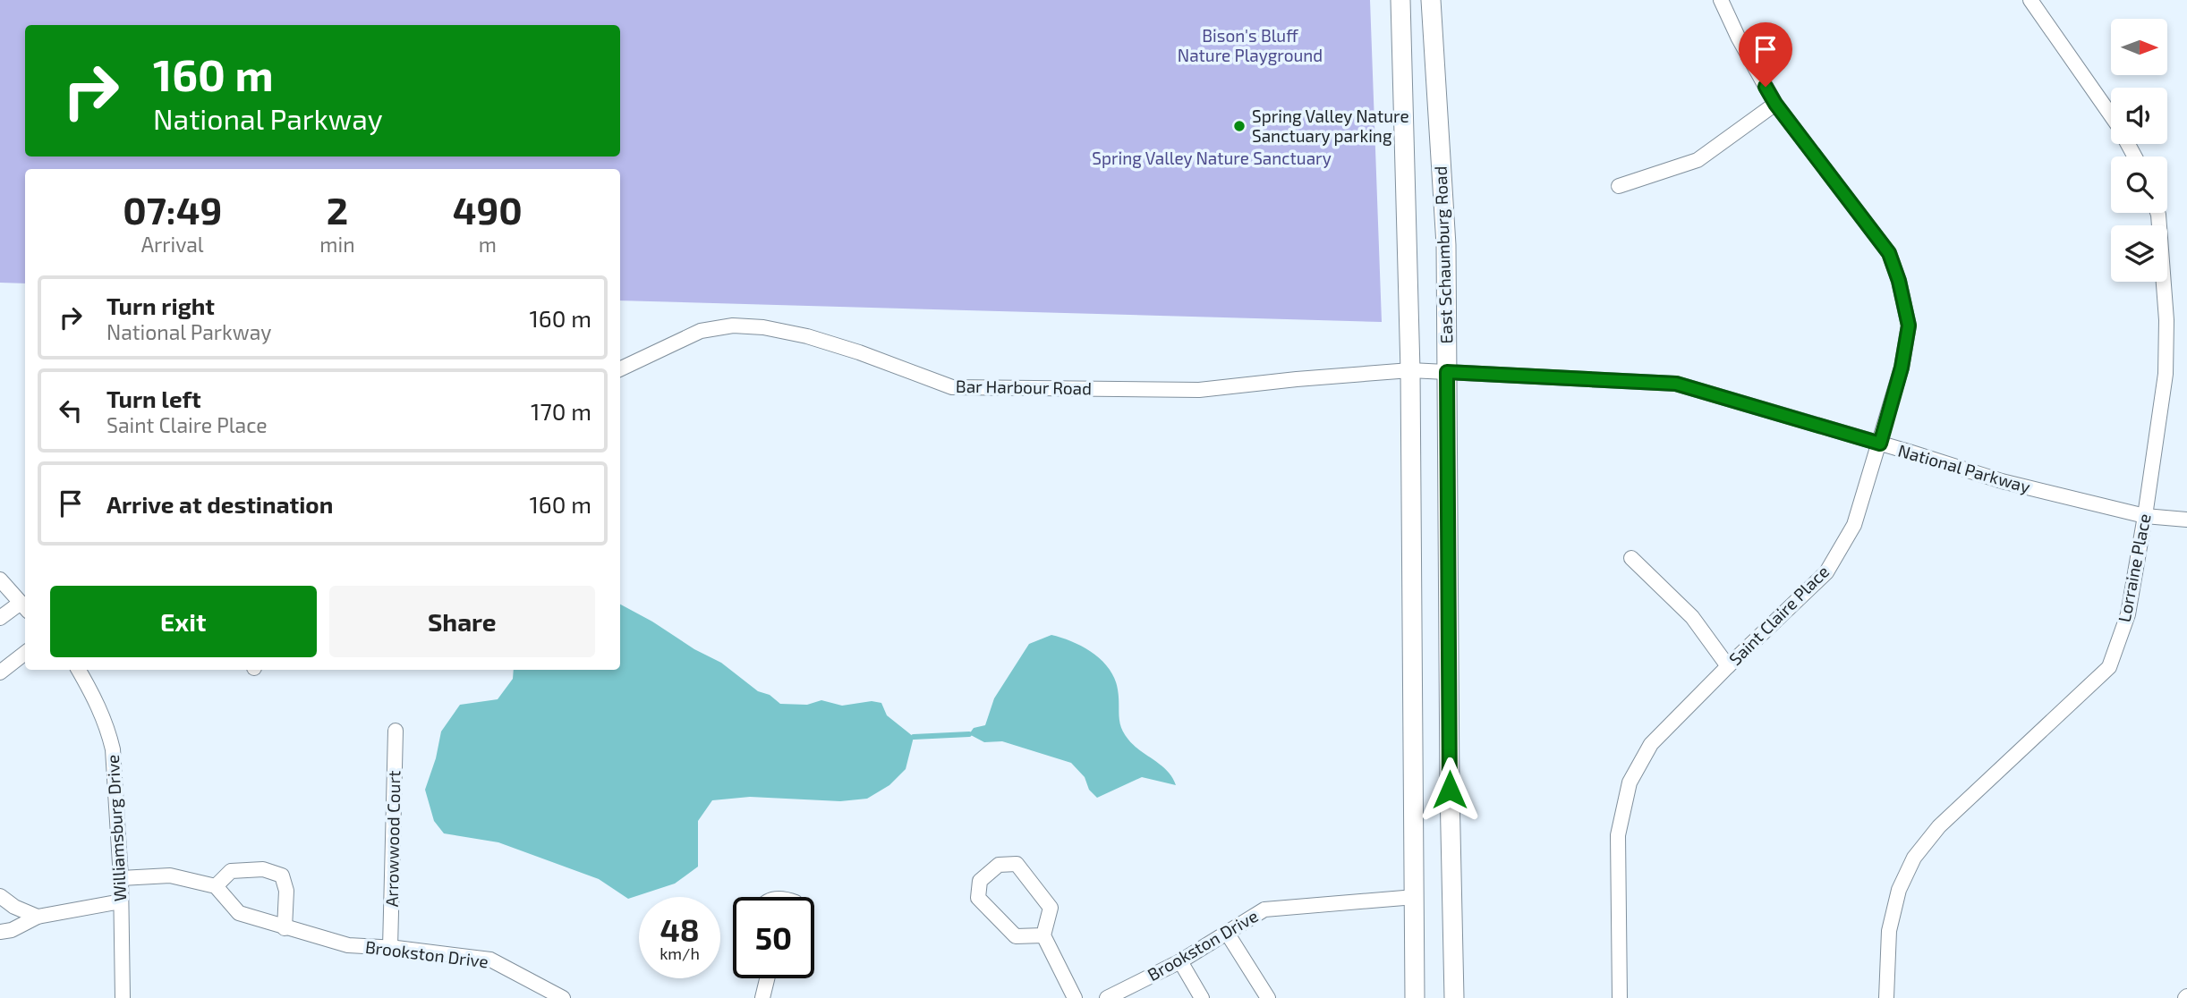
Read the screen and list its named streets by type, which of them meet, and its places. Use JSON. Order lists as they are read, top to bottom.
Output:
{
  "streets": {
    "main road": ["East Schaumburg Road"],
    "street": [
      "Bar Harbour Road",
      "National Parkway",
      "Lorraine Place",
      "Saint Claire Place",
      "Williamsburg Drive",
      "Arrowwood Court",
      "Brookston Drive"
    ]
  },
  "crossings": [
    ["East Schaumburg Road", "Bar Harbour Road"],
    ["East Schaumburg Road", "National Parkway"],
    ["East Schaumburg Road", "Brookston Drive"],
    ["Bar Harbour Road", "National Parkway"],
    ["National Parkway", "Lorraine Place"],
    ["National Parkway", "Saint Claire Place"],
    ["Arrowwood Court", "Brookston Drive"]
  ],
  "parks": ["Bison's Bluff Nature Playground", "Spring Valley Nature Sanctuary"],
  "places": ["Spring Valley Nature Sanctuary parking"],
  "north": "right",
  "page": {
    "turn": ["160 m", "National Parkway"],
    "eta": [
      "07:49",
      "Arrival",
      "2",
      "min",
      "490",
      "m"
    ],
    "list": [
      {
        "name": "Turn right",
        "note": "National Parkway",
        "value": "160 m"
      },
      {
        "name": "Turn left",
        "note": "Saint Claire Place",
        "value": "170 m"
      },
      {
        "name": "Arrive at destination",
        "value": "160 m"
      }
    ],
    "buttons": ["Exit", "Share"],
    "speed": "48 km/h",
    "limit": "50"
  }
}
